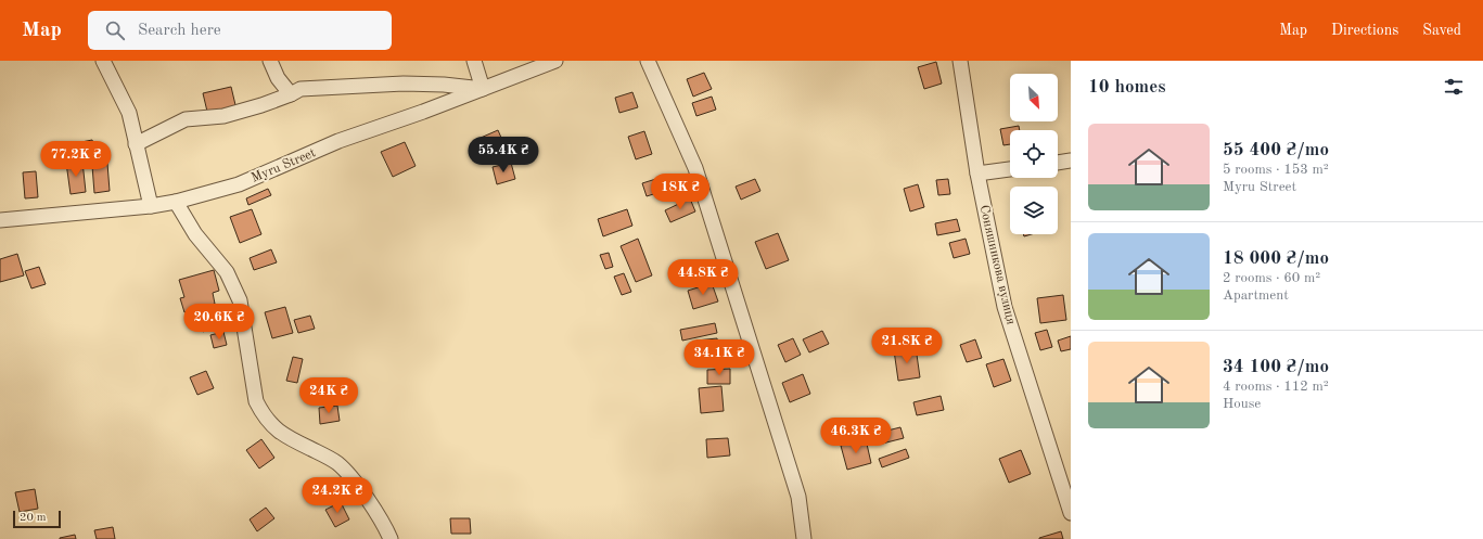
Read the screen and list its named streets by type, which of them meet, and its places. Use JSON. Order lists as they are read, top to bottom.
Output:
{
  "streets": {
    "street": ["Myru Street", "Соняшникова вулиця"]
  },
  "scale_bar": "20 m",
  "north": "bottom right",
  "page": {
    "header": "Map",
    "search": "Search here",
    "nav": ["Map", "Directions", "Saved"],
    "heading": "10 homes",
    "list": [
      {
        "name": "55 400 ₴/mo",
        "note": "5 rooms · 153 m² · Myru Street"
      },
      {
        "name": "18 000 ₴/mo",
        "note": "2 rooms · 60 m² · Apartment"
      },
      {
        "name": "34 100 ₴/mo",
        "note": "4 rooms · 112 m² · House"
      }
    ],
    "price": [
      "55.4K ₴",
      "77.2K ₴",
      "18K ₴",
      "44.8K ₴",
      "20.6K ₴",
      "21.8K ₴",
      "34.1K ₴",
      "24K ₴",
      "46.3K ₴",
      "24.2K ₴"
    ],
    "scale": "20 m"
  }
}
